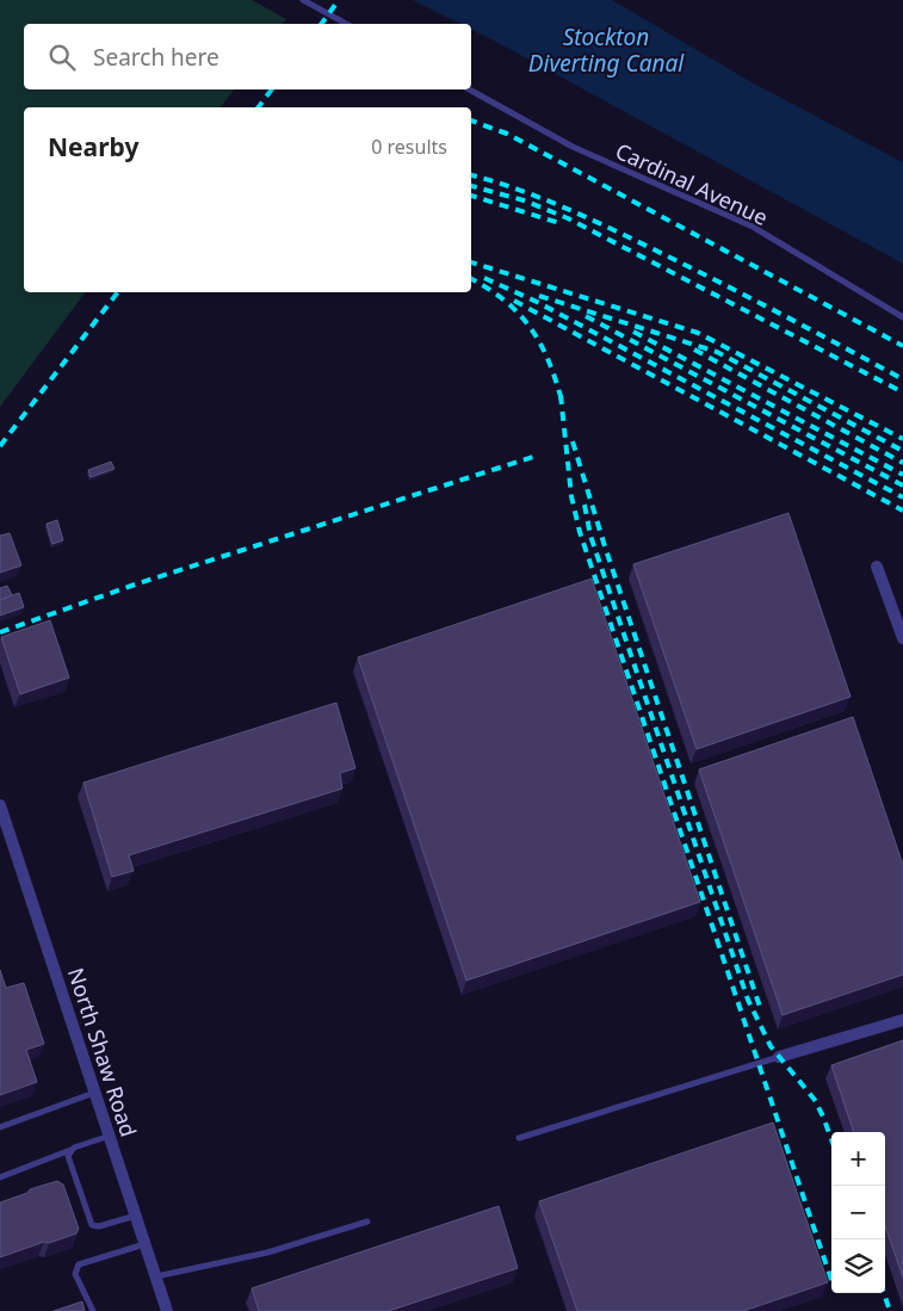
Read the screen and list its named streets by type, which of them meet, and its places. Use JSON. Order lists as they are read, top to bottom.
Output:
{
  "streets": {
    "street": ["North Shaw Road"],
    "lane": ["Cardinal Avenue"]
  },
  "water": ["Stockton Diverting Canal"],
  "page": {
    "search": "Search here",
    "heading": ["Nearby", "0 results"],
    "map_buttons": ["+", "−"]
  }
}
